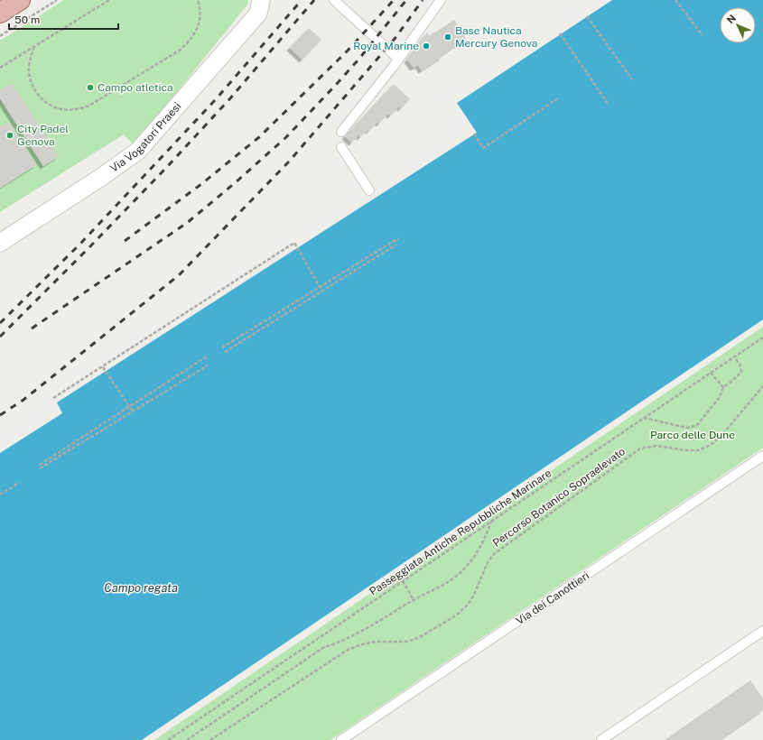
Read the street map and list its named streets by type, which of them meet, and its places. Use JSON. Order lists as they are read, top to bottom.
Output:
{
  "streets": {
    "street": ["Via Vogatori Praesi"],
    "lane": ["Via dei Canottieri"],
    "path": ["Percorso Botanico Sopraelevato", "Passeggiata Antiche Repubbliche Marinare"]
  },
  "water": ["Campo regata"],
  "parks": ["Parco delle Dune"],
  "places": [
    "Base Nautica Mercury Genova",
    "Royal Marine",
    "Campo atletica",
    "City Padel Genova"
  ],
  "scale_bar": "50 m",
  "north": "top left"
}
